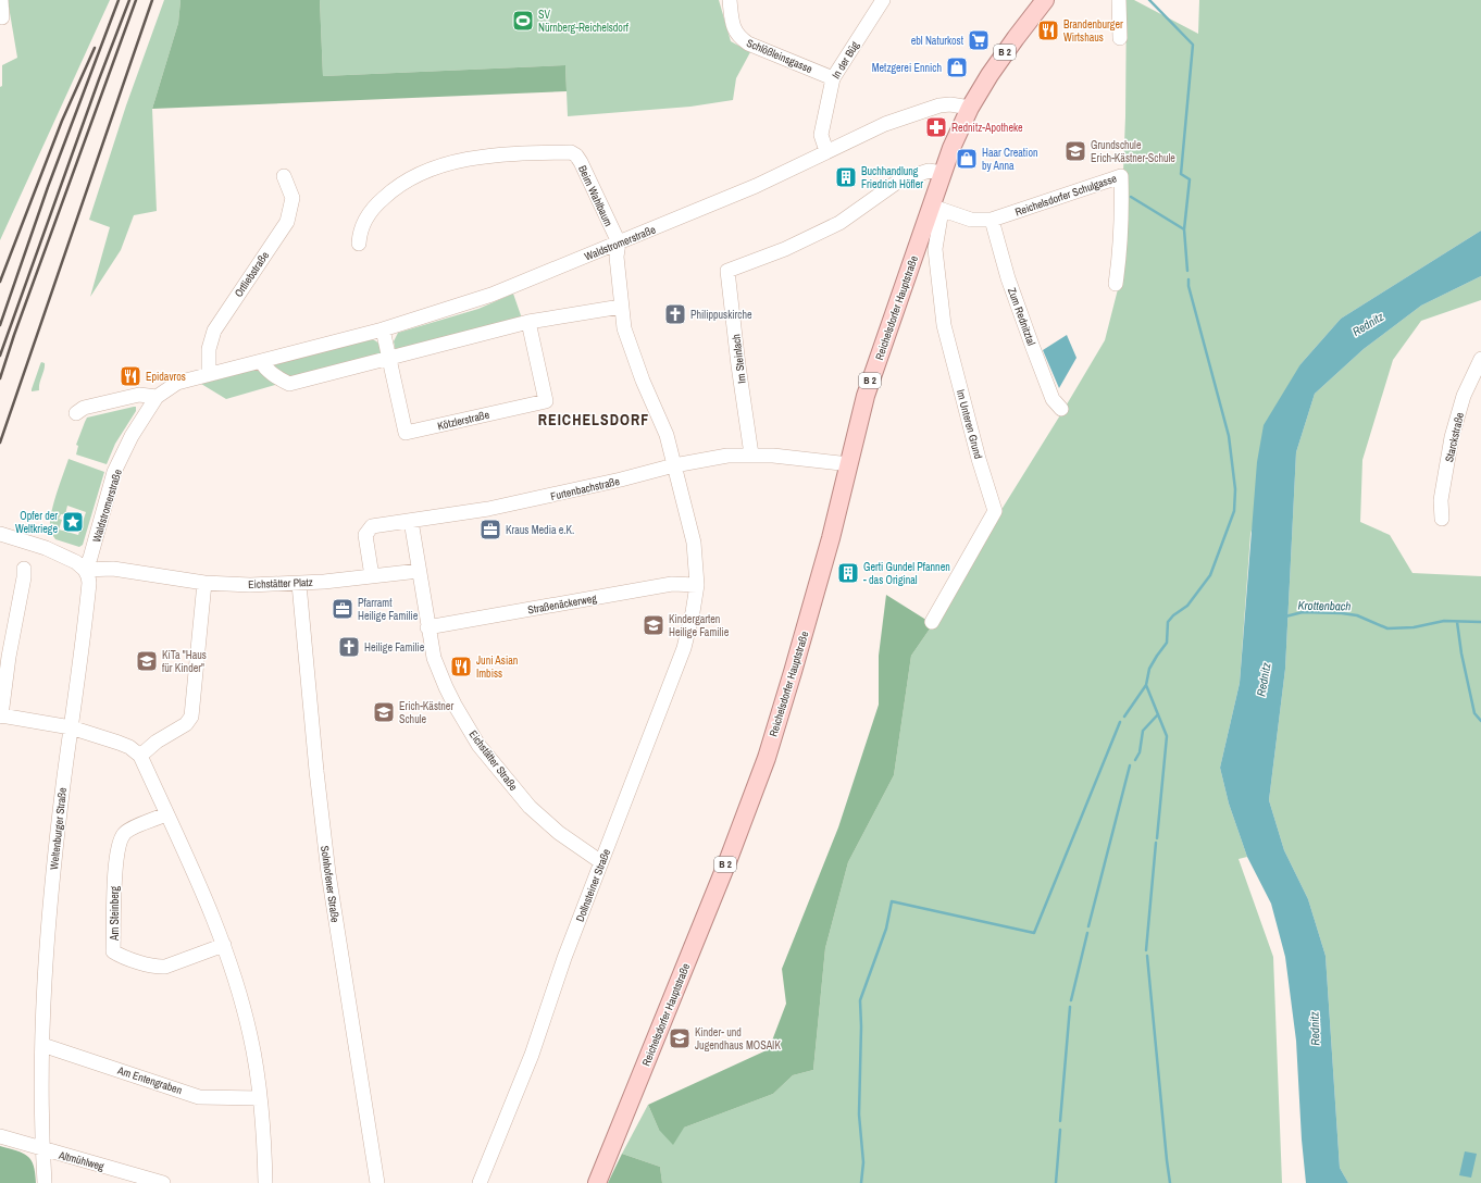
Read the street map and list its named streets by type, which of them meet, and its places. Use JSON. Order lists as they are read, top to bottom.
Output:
{
  "streets": {
    "main road": ["B 2", "Reichelsdorfer Hauptstraße"],
    "street": [
      "Schlößleinsgasse",
      "In der Büg",
      "Reichelsdorfer Schulgasse",
      "Beim Wahlbaum",
      "Waldstromerstraße",
      "Ortliebstraße",
      "Zum Rednitztal",
      "Im Steinlach",
      "Kötzlerstraße",
      "Im Unteren Grund",
      "Starckstraße",
      "Furtenbachstraße",
      "Eichstätter Platz",
      "Straßenäckerweg",
      "Eichstätter Straße",
      "Weltenburger Straße",
      "Solnhofener Straße",
      "Dollnsteiner Straße",
      "Am Steinberg",
      "Am Entengraben",
      "Altmühlweg"
    ]
  },
  "crossings": [
    ["Schlößleinsgasse", "In der Büg"],
    ["In der Büg", "Waldstromerstraße"],
    ["Reichelsdorfer Schulgasse", "Reichelsdorfer Hauptstraße"],
    ["Reichelsdorfer Schulgasse", "Zum Rednitztal"],
    ["Reichelsdorfer Schulgasse", "Im Unteren Grund"],
    ["Beim Wahlbaum", "Waldstromerstraße"],
    ["Beim Wahlbaum", "Furtenbachstraße"],
    ["Beim Wahlbaum", "Straßenäckerweg"],
    ["Beim Wahlbaum", "Dollnsteiner Straße"],
    ["Waldstromerstraße", "Ortliebstraße"],
    ["Waldstromerstraße", "Reichelsdorfer Hauptstraße"],
    ["Waldstromerstraße", "Kötzlerstraße"],
    ["Waldstromerstraße", "Eichstätter Platz"],
    ["Waldstromerstraße", "Weltenburger Straße"],
    ["Reichelsdorfer Hauptstraße", "Im Steinlach"],
    ["Reichelsdorfer Hauptstraße", "Im Unteren Grund"],
    ["Reichelsdorfer Hauptstraße", "Furtenbachstraße"],
    ["Im Steinlach", "Furtenbachstraße"],
    ["Furtenbachstraße", "Eichstätter Platz"],
    ["Eichstätter Platz", "Weltenburger Straße"],
    ["Eichstätter Platz", "Solnhofener Straße"],
    ["Straßenäckerweg", "Eichstätter Straße"],
    ["Straßenäckerweg", "Dollnsteiner Straße"],
    ["Eichstätter Straße", "Dollnsteiner Straße"],
    ["Weltenburger Straße", "Am Entengraben"],
    ["Weltenburger Straße", "Altmühlweg"]
  ],
  "districts": ["REICHELSDORF"],
  "water": ["Rednitz", "Krottenbach"],
  "places": {
    "sports": ["SV Nürnberg-Reichelsdorf"],
    "restaurant": ["Brandenburger Wirtshaus", "Epidavros", "Juni Asian Imbiss"],
    "supermarket": ["ebl Naturkost"],
    "shop": ["Metzgerei Ennich", "Haar Creation by Anna"],
    "pharmacy": ["Rednitz-Apotheke"],
    "school or university": [
      "Grundschule Erich-Kästner-Schule",
      "Kindergarten Heilige Familie",
      "KiTa \"Haus für Kinder\"",
      "Erich-Kästner Schule",
      "Kinder- und Jugendhaus MOSAIK"
    ],
    "building": ["Buchhandlung Friedrich Höfler", "Gerti Gundel Pfannen - das Original"],
    "church": ["Philippuskirche", "Heilige Familie"],
    "place": ["Opfer der Weltkriege"],
    "office": ["Kraus Media e.K.", "Pfarramt Heilige Familie"]
  }
}
